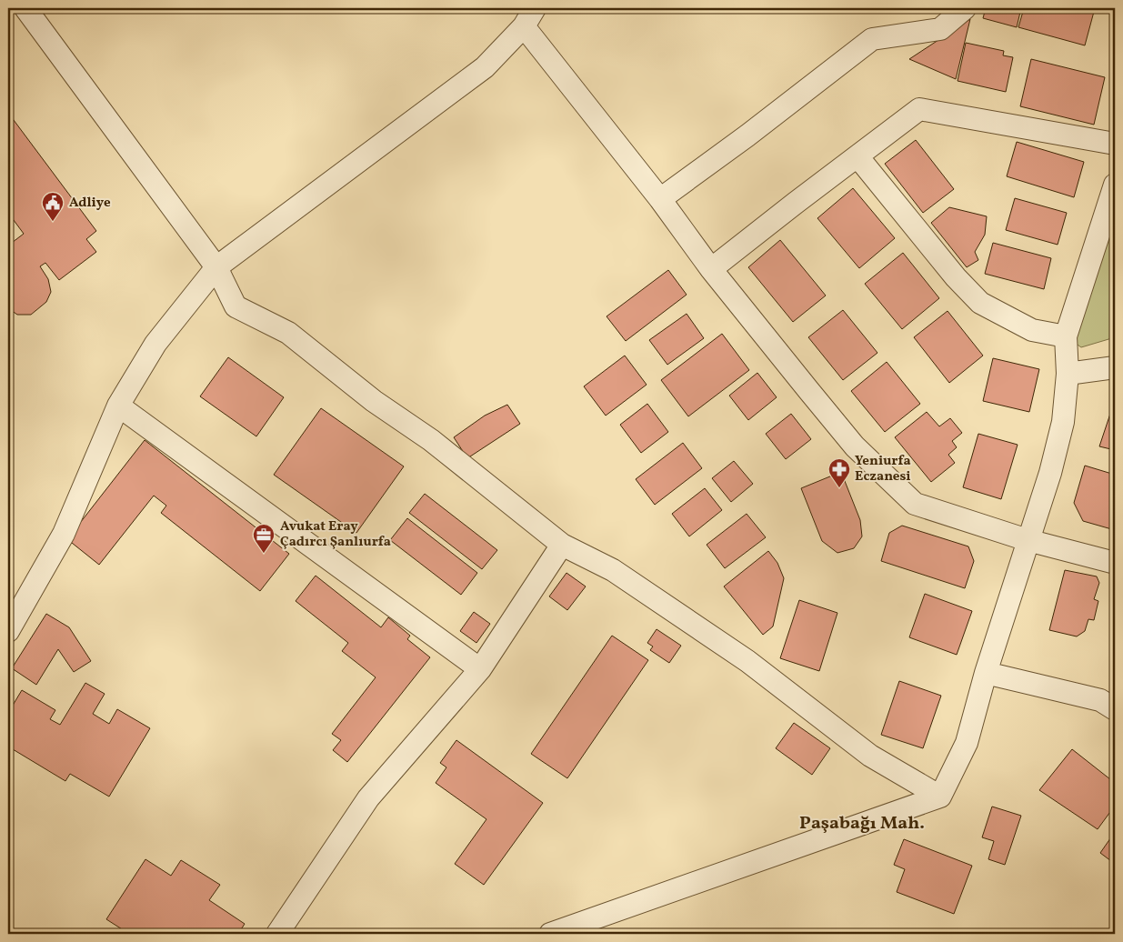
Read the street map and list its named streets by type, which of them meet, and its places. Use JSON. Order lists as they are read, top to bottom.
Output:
{
  "districts": ["Paşabağı Mah."],
  "places": {
    "public building": ["Adliye"],
    "pharmacy": ["Yeniurfa Eczanesi"],
    "office": ["Avukat Eray Çadırcı Şanlıurfa"]
  }
}
